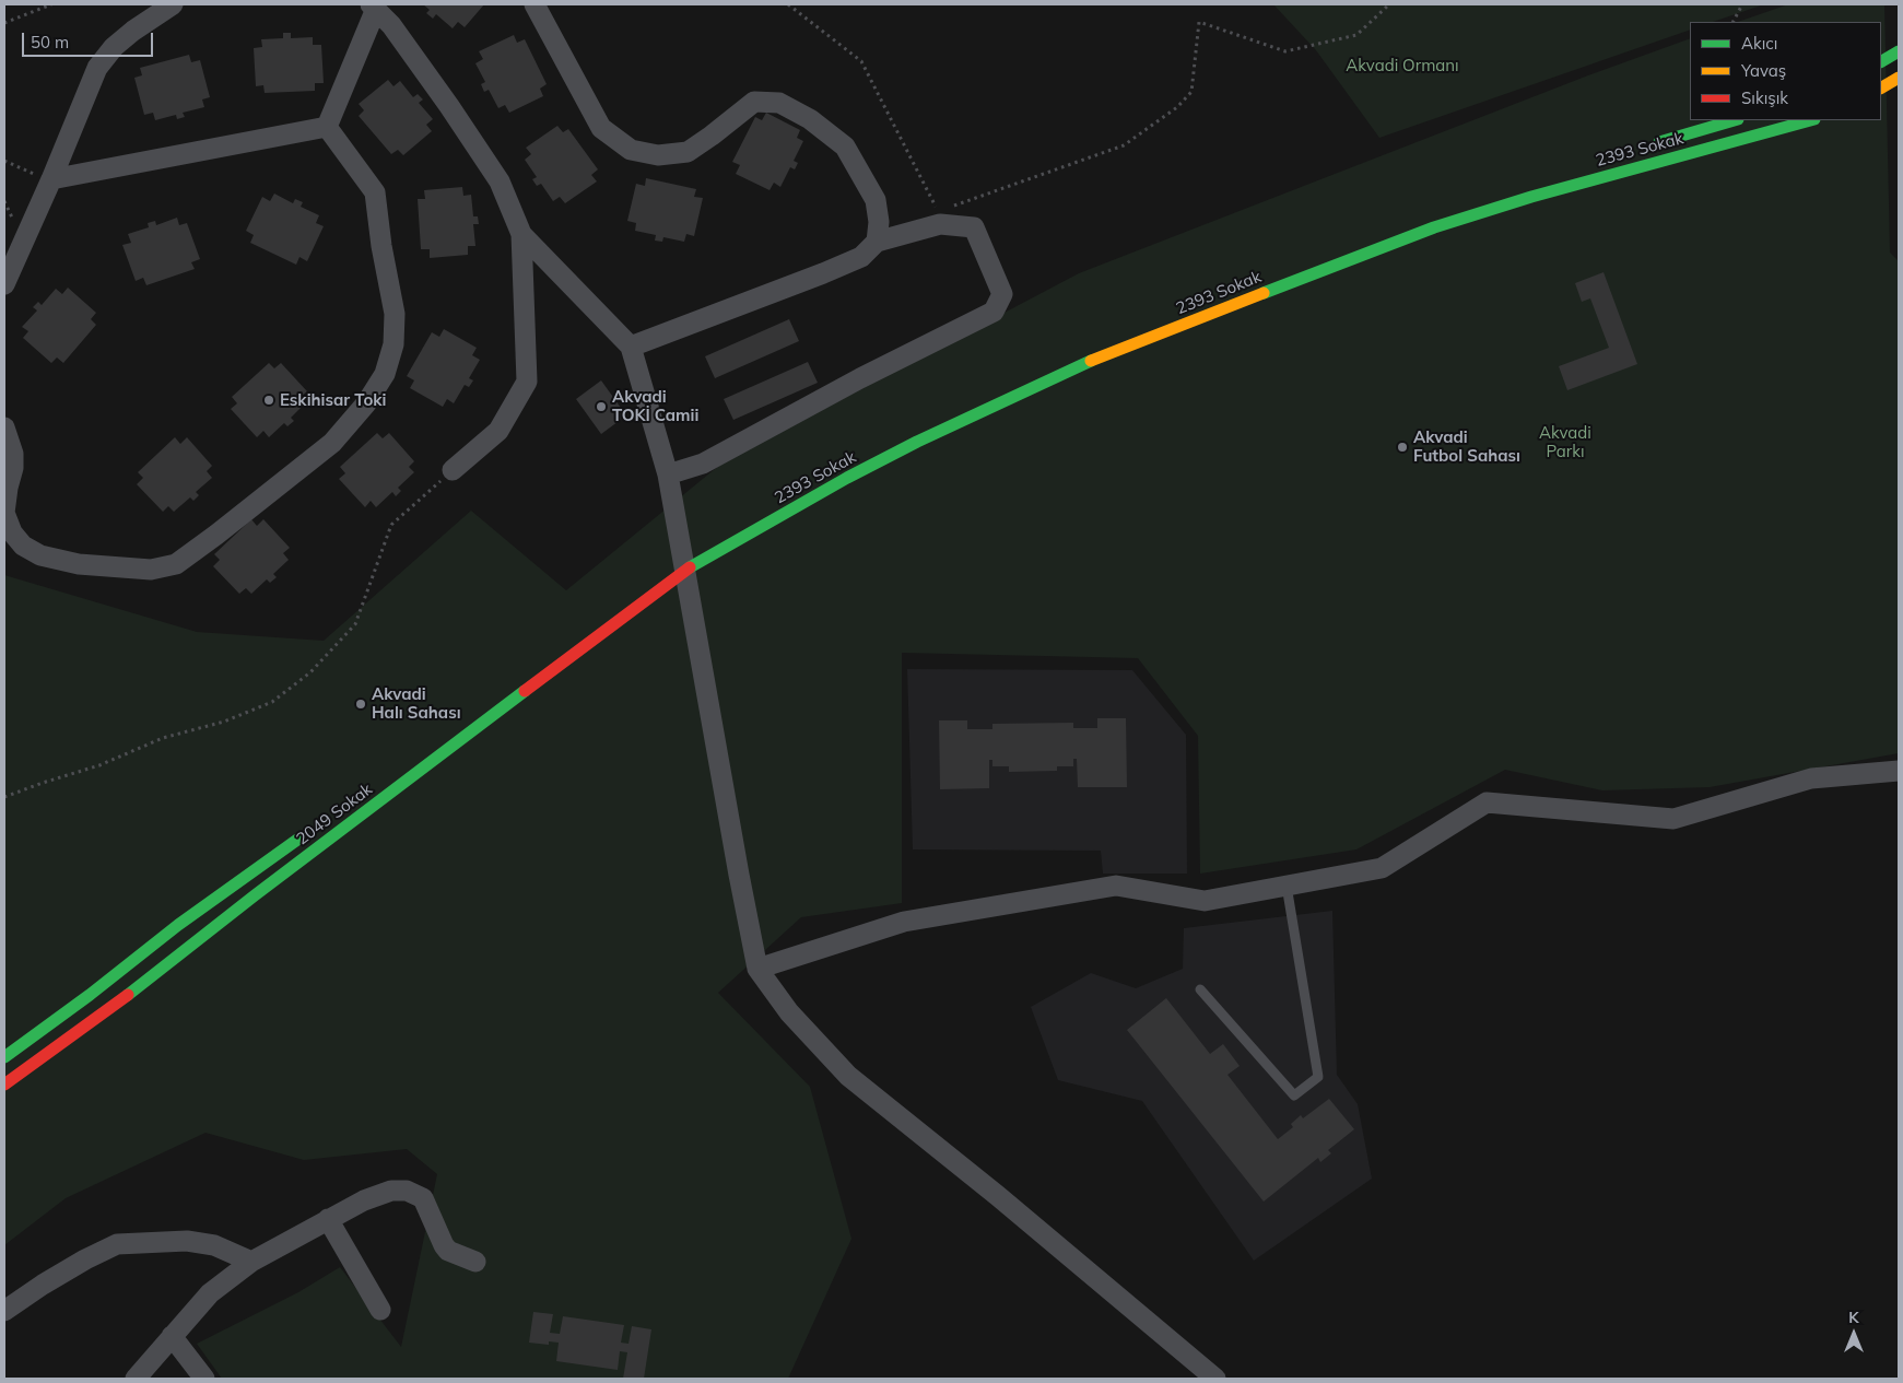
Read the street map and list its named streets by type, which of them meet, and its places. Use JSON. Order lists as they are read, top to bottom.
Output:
{
  "streets": {
    "main road": ["2393 Sokak", "2049 Sokak"]
  },
  "crossings": [
    ["2393 Sokak", "2049 Sokak"]
  ],
  "parks": ["Akvadi Ormanı", "Akvadi Parkı"],
  "places": [
    "Eskihisar Toki",
    "Akvadi TOKİ Camii",
    "Akvadi Futbol Sahası",
    "Akvadi Halı Sahası"
  ],
  "legend": ["Akıcı", "Yavaş", "Sıkışık"],
  "scale_bar": "50 m",
  "north": "top"
}
